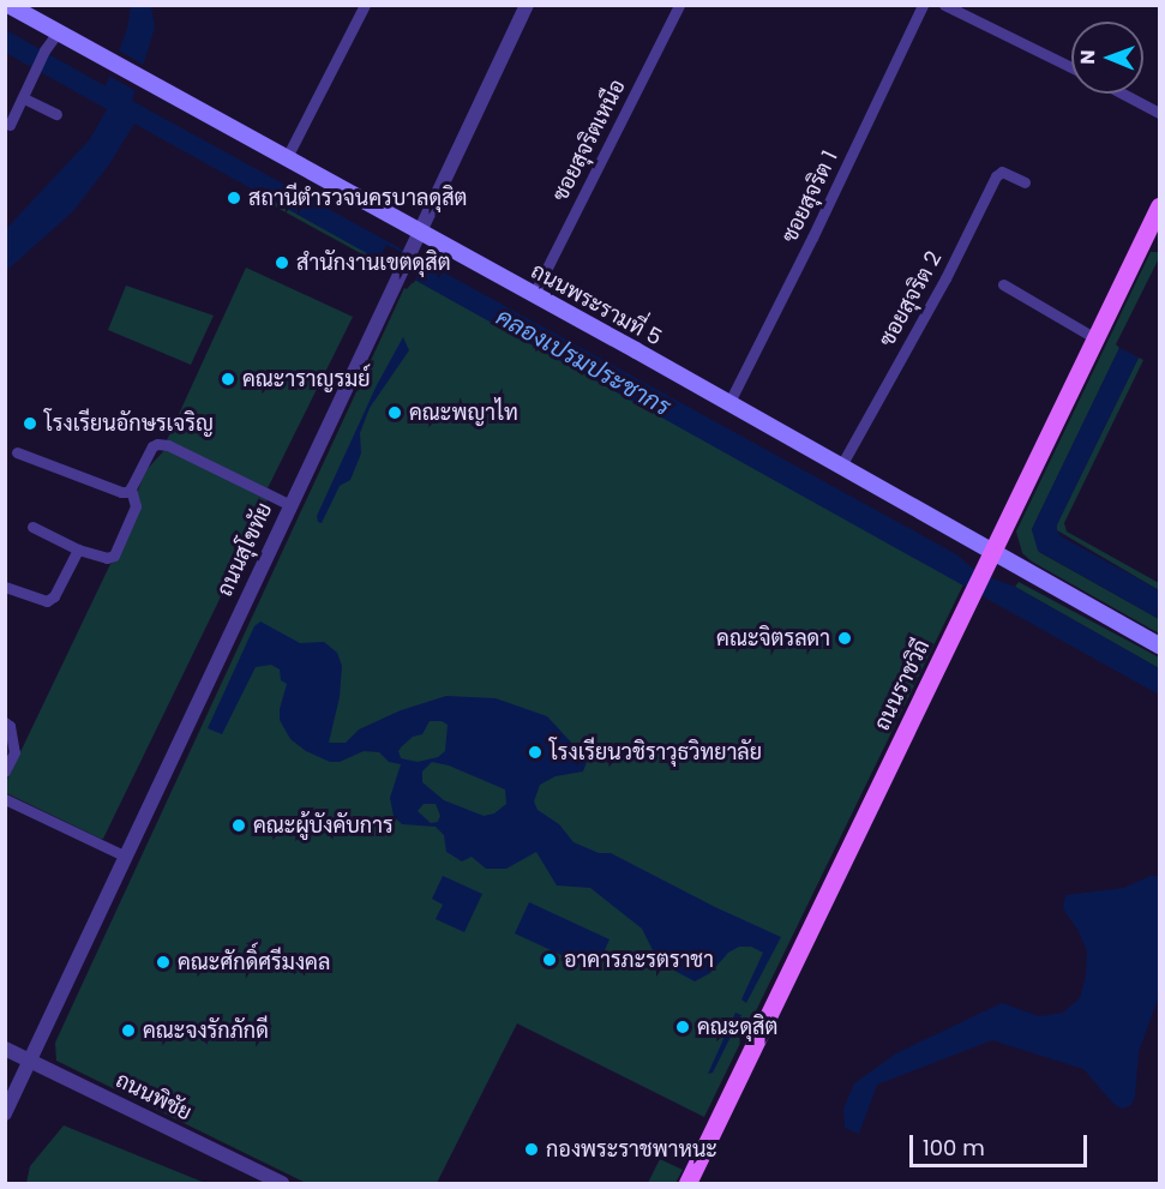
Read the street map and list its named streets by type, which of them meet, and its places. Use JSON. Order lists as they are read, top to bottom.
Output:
{
  "streets": {
    "main road": ["ถนนพระรามที่ 5", "ถนนราชวิถี"],
    "street": [
      "ซอยสุจริตเหนือ",
      "ซอยสุจริต 1",
      "ซอยสุจริต 2",
      "ถนนสุโขทัย",
      "ถนนพิชัย"
    ]
  },
  "crossings": [
    ["ซอยสุจริตเหนือ", "ถนนพระรามที่ 5"],
    ["ซอยสุจริต 1", "ถนนพระรามที่ 5"],
    ["ซอยสุจริต 2", "ถนนพระรามที่ 5"],
    ["ถนนพระรามที่ 5", "ถนนสุโขทัย"],
    ["ถนนพระรามที่ 5", "ถนนราชวิถี"],
    ["ถนนสุโขทัย", "ถนนพิชัย"]
  ],
  "water": ["คลองเปรมประชากร"],
  "places": [
    "สถานีตำรวจนครบาลดุสิต",
    "สำนักงานเขตดุสิต",
    "คณะาราญรมย์",
    "คณะพญาไท",
    "โรงเรียนอักษรเจริญ",
    "คณะจิตรลดา",
    "โรงเรียนวชิราวุธวิทยาลัย",
    "คณะผู้บังคับการ",
    "อาคารภะรตราชา",
    "คณะศักดิ์ศรีมงคล",
    "คณะดุสิต",
    "คณะจงรักภักดี",
    "กองพระราชพาหนะ"
  ],
  "scale_bar": "100 m",
  "north": "left"
}
